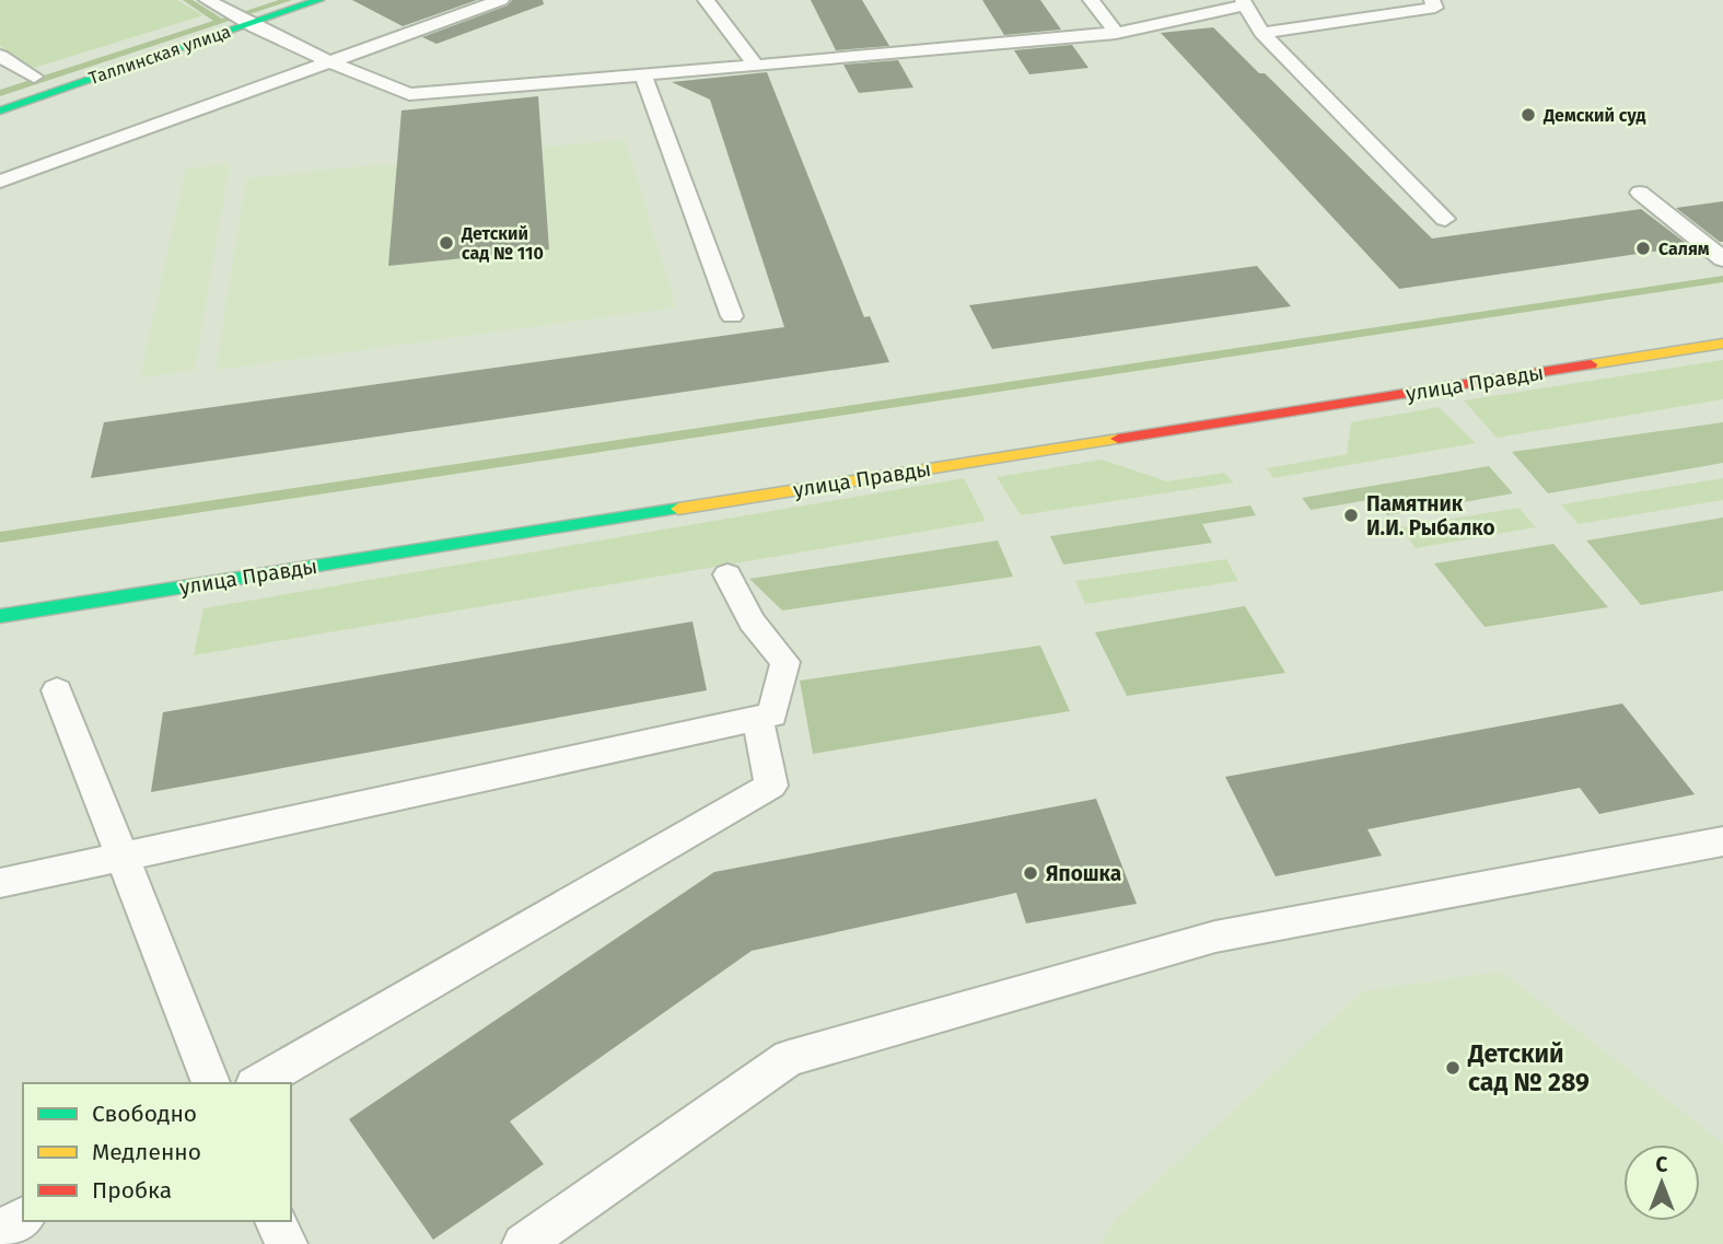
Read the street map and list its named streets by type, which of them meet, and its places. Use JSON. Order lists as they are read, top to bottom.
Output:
{
  "streets": {
    "main road": ["Таллинская улица", "улица Правды"]
  },
  "places": [
    "Демский суд",
    "Детский сад № 110",
    "Салям",
    "Памятник И.И. Рыбалко",
    "Япошка",
    "Детский сад № 289"
  ],
  "legend": ["Свободно", "Медленно", "Пробка"],
  "north": "top"
}
